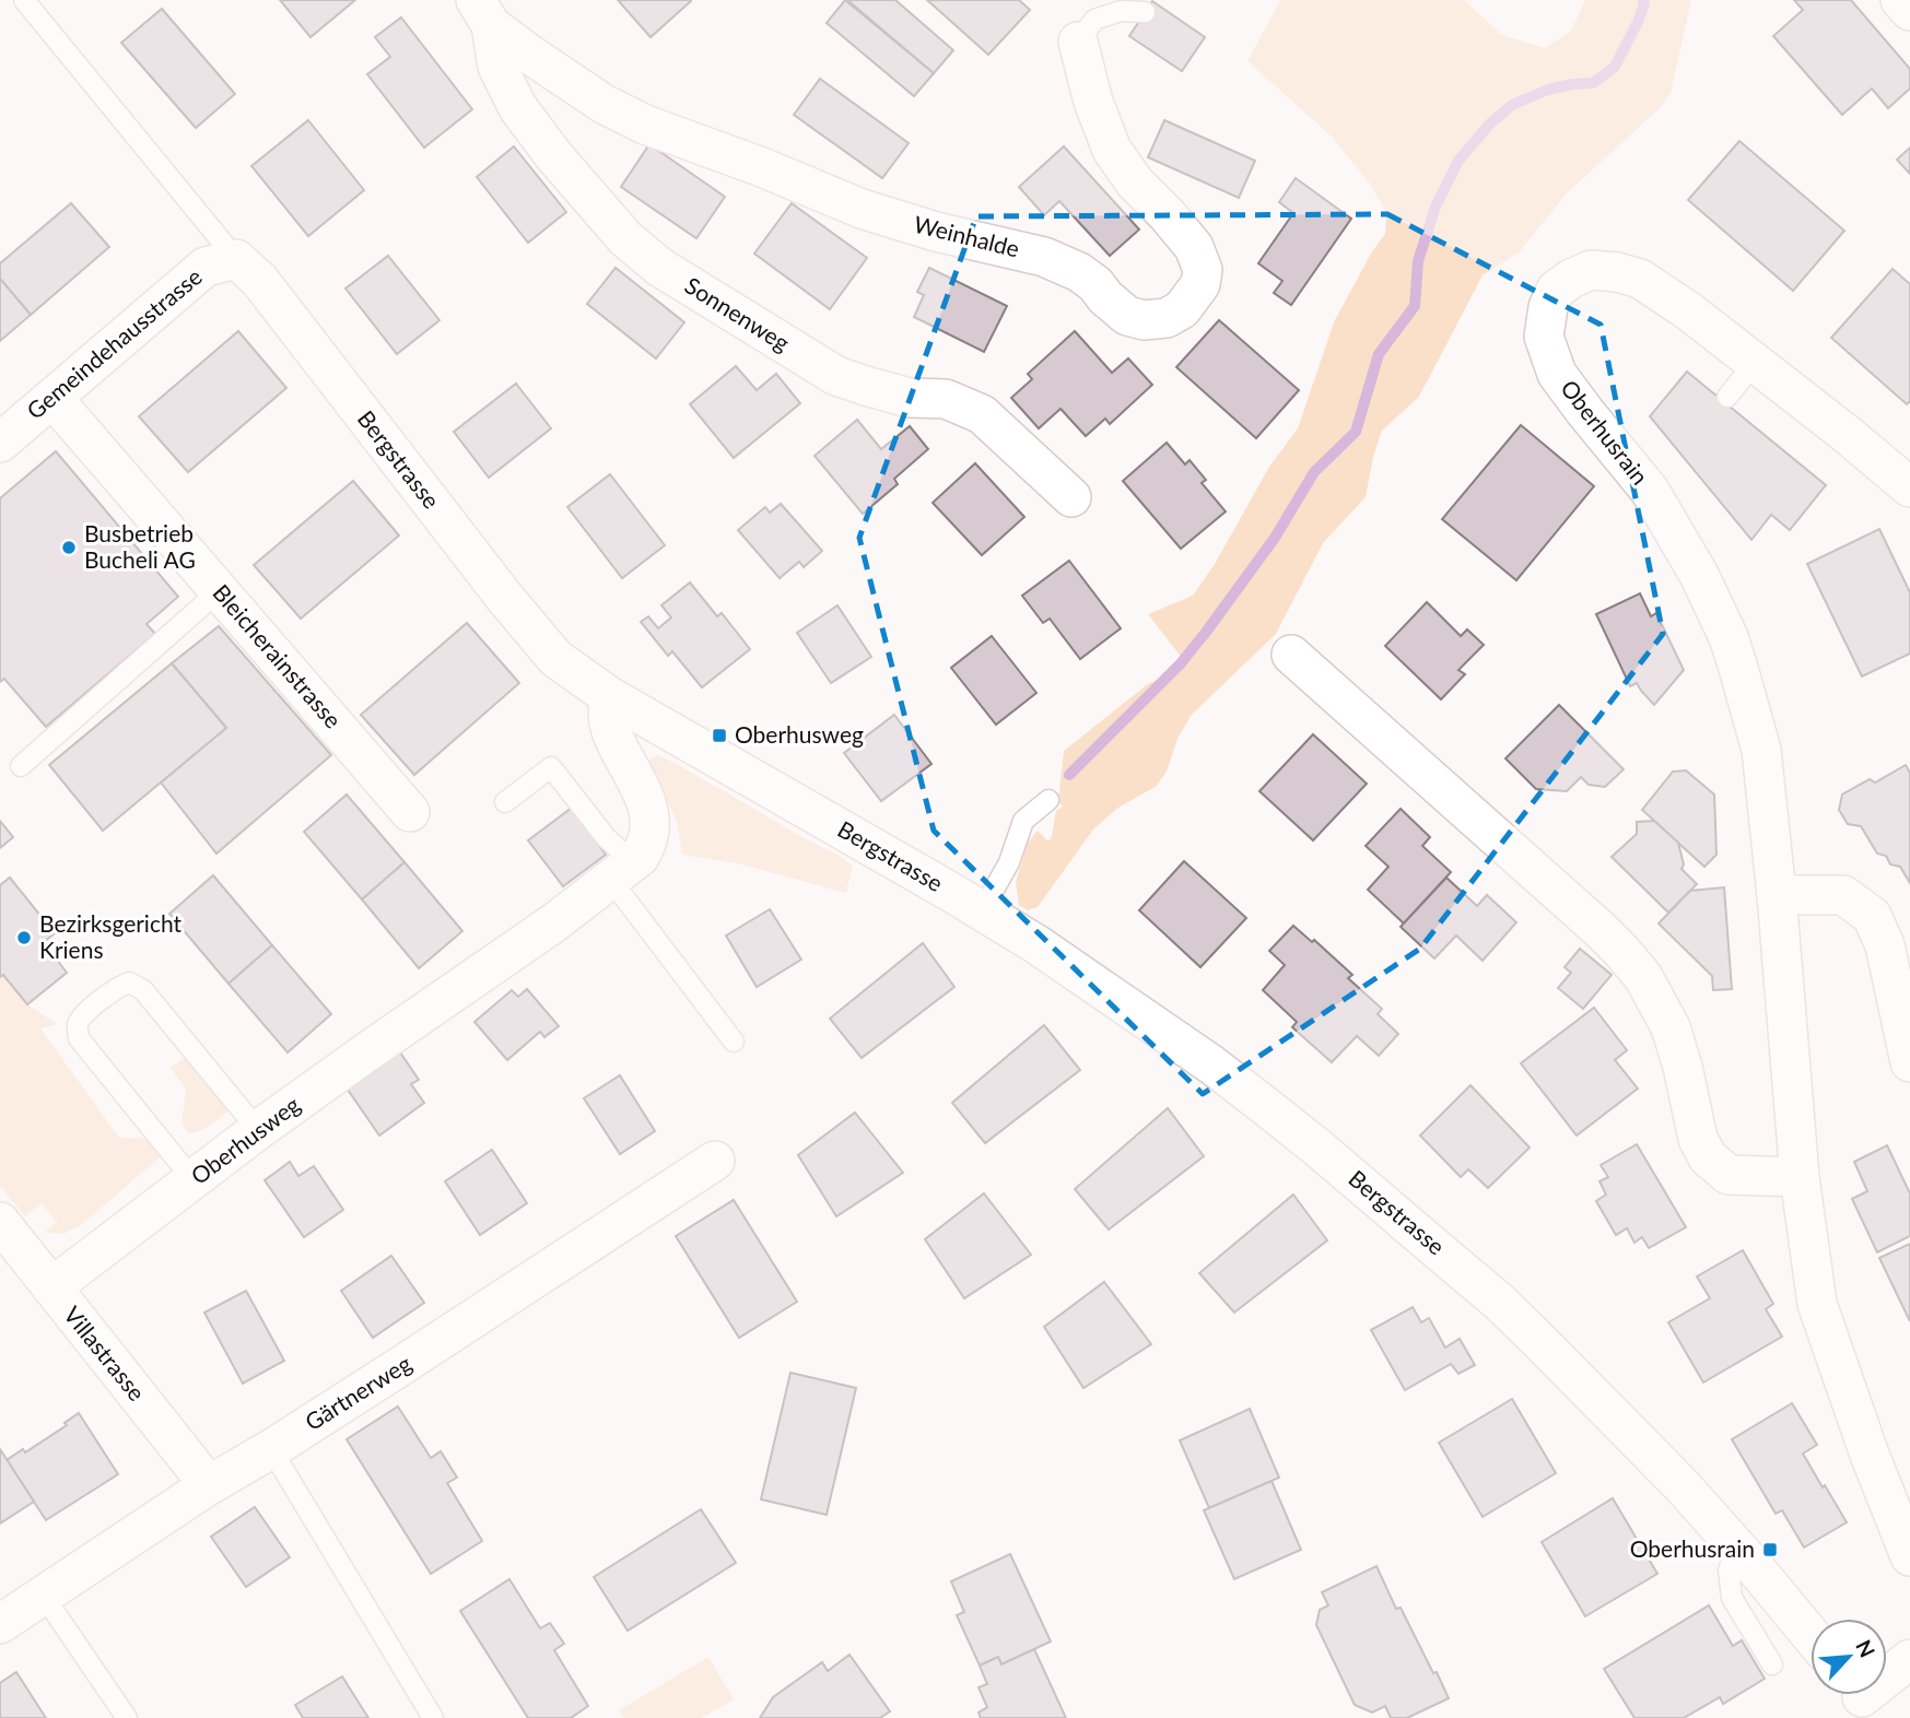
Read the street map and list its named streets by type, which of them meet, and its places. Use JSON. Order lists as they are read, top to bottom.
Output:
{
  "streets": {
    "street": [
      "Weinhalde",
      "Sonnenweg",
      "Gemeindehausstrasse",
      "Oberhusrain",
      "Bergstrasse",
      "Bleicherainstrasse",
      "Oberhusweg",
      "Villastrasse",
      "Gärtnerweg"
    ]
  },
  "crossings": [
    ["Weinhalde", "Sonnenweg"],
    ["Gemeindehausstrasse", "Bergstrasse"],
    ["Gemeindehausstrasse", "Bleicherainstrasse"],
    ["Oberhusweg", "Villastrasse"],
    ["Villastrasse", "Gärtnerweg"]
  ],
  "places": {
    "other": ["Busbetrieb Bucheli AG", "Bezirksgericht Kriens"],
    "transit": ["Oberhusweg", "Oberhusrain"]
  },
  "north": "top right"
}
